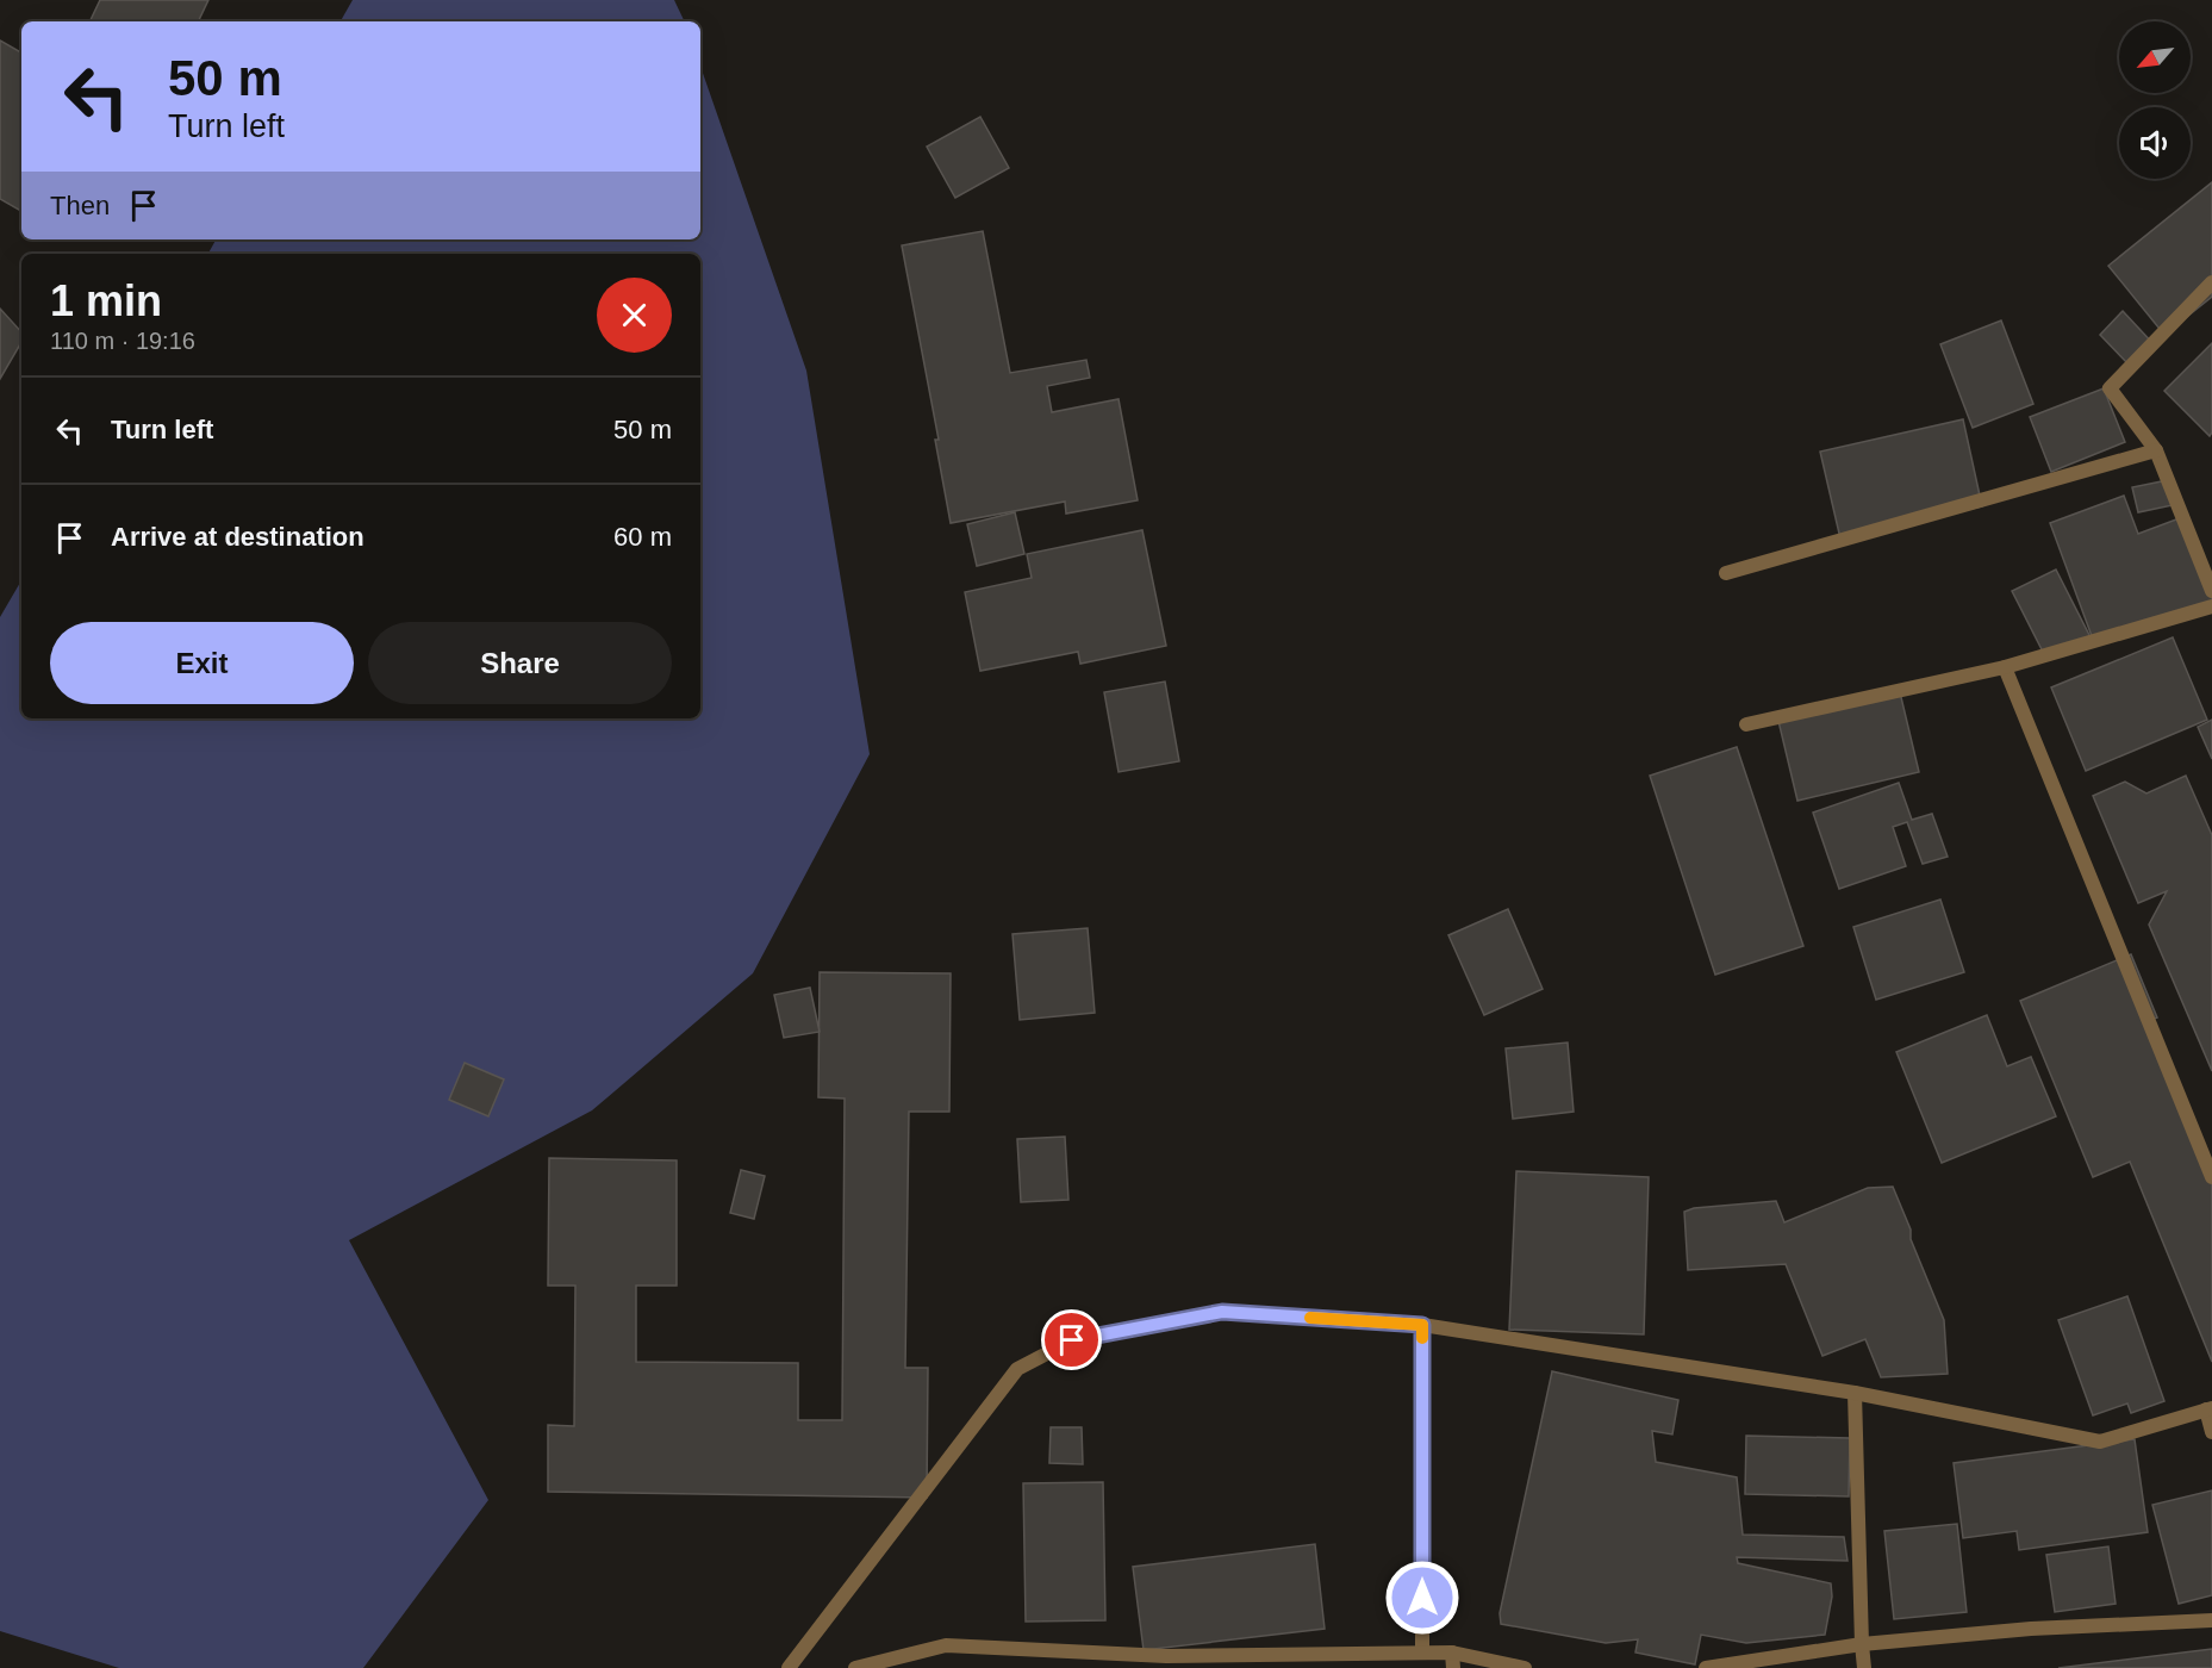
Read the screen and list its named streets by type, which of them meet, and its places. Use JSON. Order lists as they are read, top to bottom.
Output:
{
  "north": "bottom left",
  "page": {
    "turn": ["50 m", "Turn left"],
    "then": "Then",
    "heading": ["1 min", "110 m · 19:16"],
    "list": [
      {
        "name": "Turn left",
        "value": "50 m"
      },
      {
        "name": "Arrive at destination",
        "value": "60 m"
      }
    ],
    "buttons": ["Exit", "Share"]
  }
}
